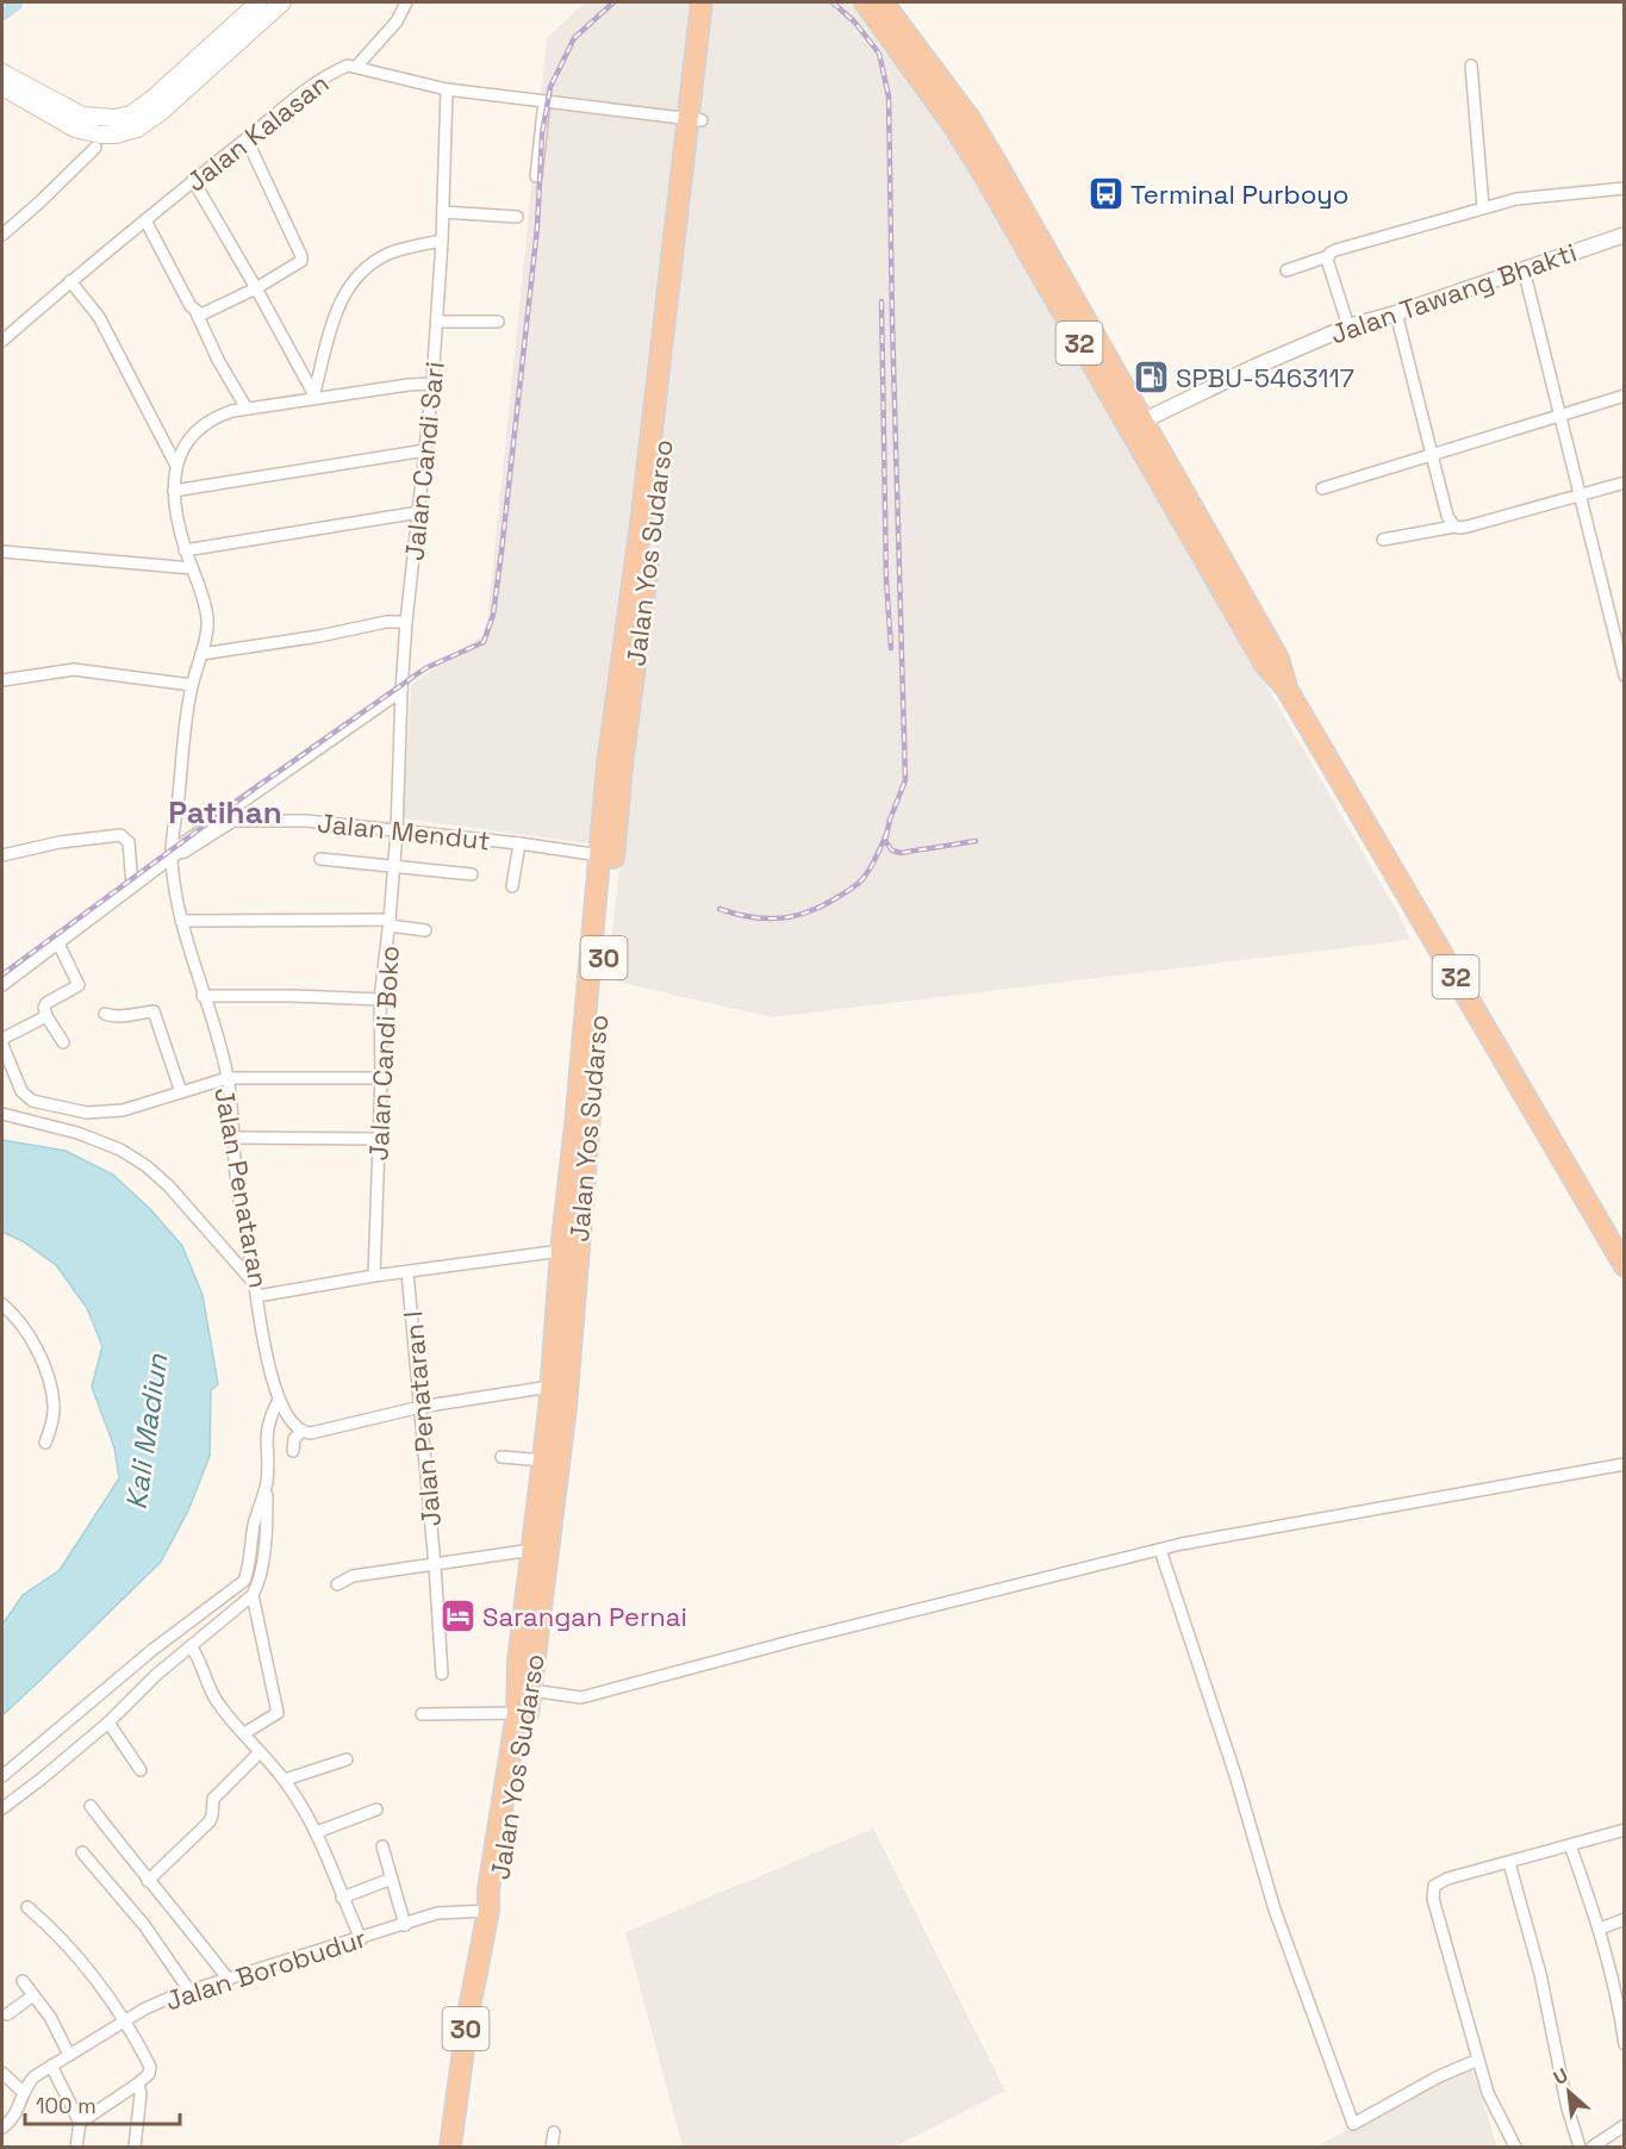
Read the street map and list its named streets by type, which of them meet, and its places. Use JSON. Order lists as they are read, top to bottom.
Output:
{
  "streets": {
    "highway": ["32", "Jalan Yos Sudarso", "30"],
    "street": [
      "Jalan Kalasan",
      "Jalan Tawang Bhakti",
      "Jalan Candi Sari",
      "Jalan Mendut",
      "Jalan Candi Boko",
      "Jalan Penataran",
      "Jalan Penataran I",
      "Jalan Borobudur"
    ]
  },
  "crossings": [
    ["Jalan Kalasan", "Jalan Candi Sari"],
    ["Jalan Kalasan", "Jalan Yos Sudarso"],
    ["Jalan Tawang Bhakti", "32"],
    ["Jalan Candi Sari", "Jalan Mendut"],
    ["Jalan Candi Sari", "Jalan Candi Boko"],
    ["Jalan Yos Sudarso", "Jalan Mendut"],
    ["Jalan Yos Sudarso", "Jalan Penataran"],
    ["Jalan Yos Sudarso", "Jalan Borobudur"],
    ["Jalan Mendut", "Jalan Candi Boko"],
    ["Jalan Candi Boko", "Jalan Penataran"],
    ["Jalan Penataran", "Jalan Penataran I"]
  ],
  "districts": ["Patihan"],
  "water": ["Kali Madiun"],
  "places": {
    "bus stop": ["Terminal Purboyo"],
    "fuel station": ["SPBU-5463117"],
    "hotel": ["Sarangan Pernai"]
  },
  "scale_bar": "100 m",
  "north": "top left"
}
